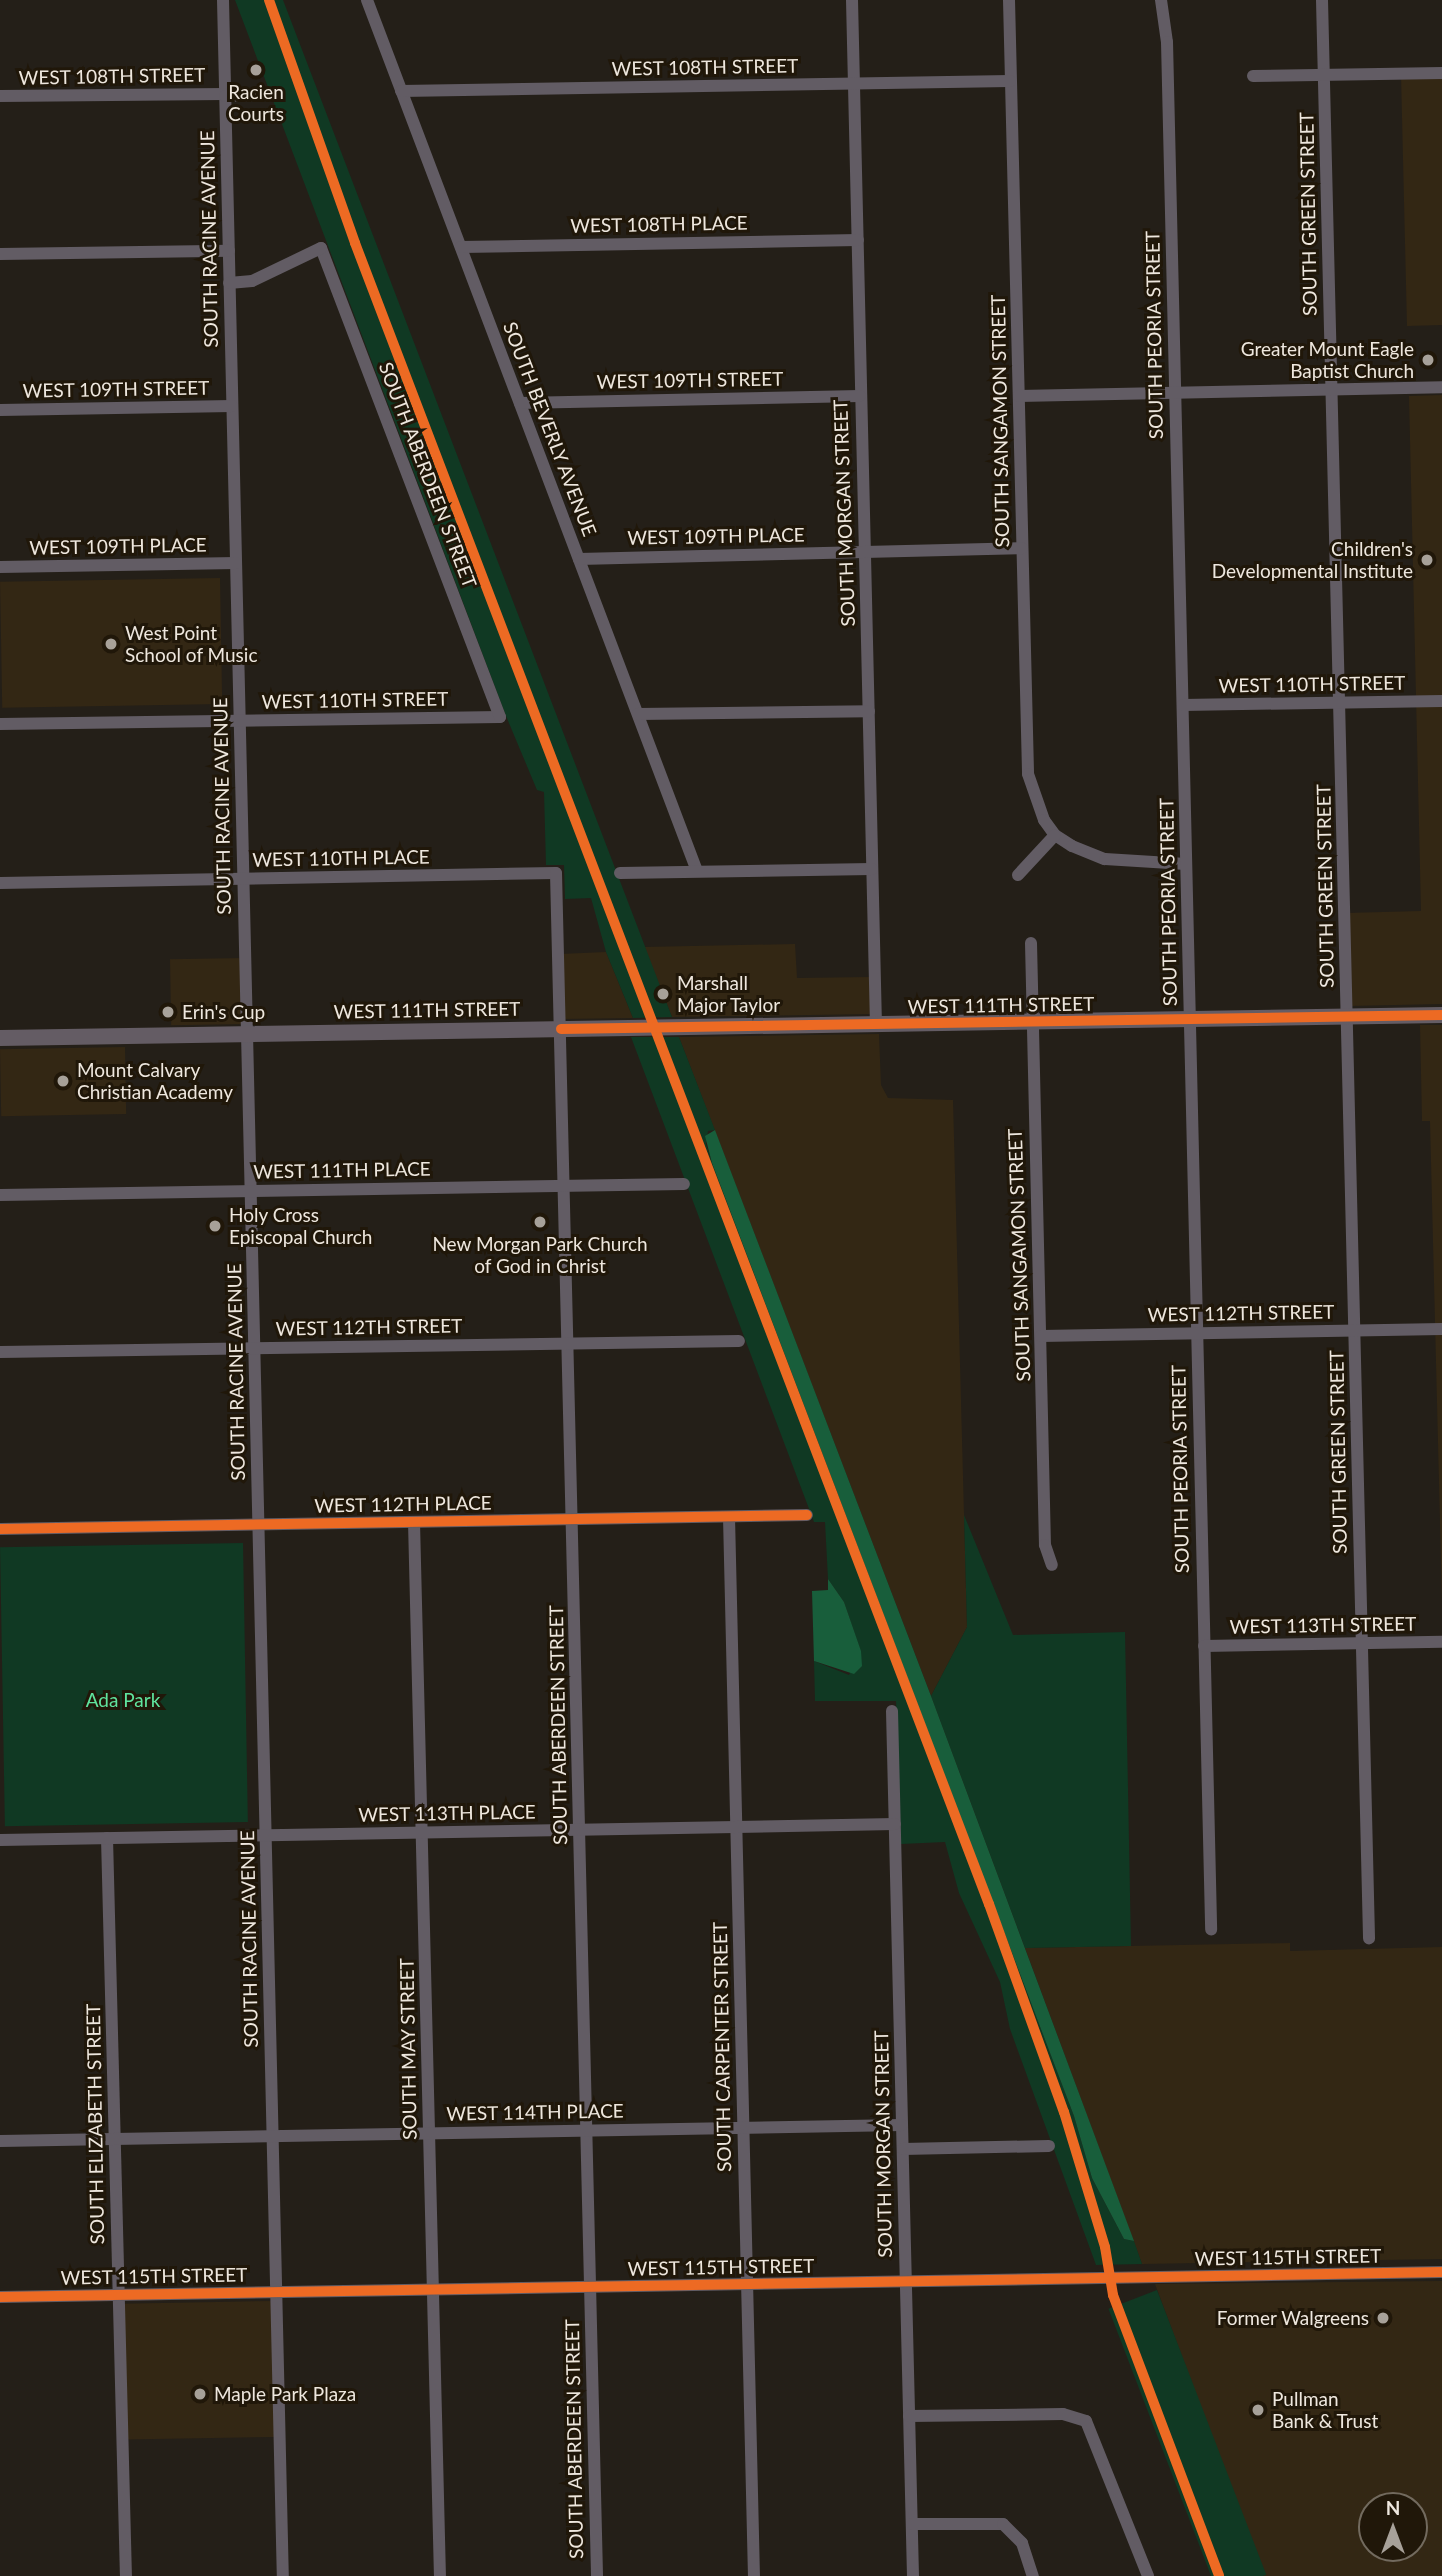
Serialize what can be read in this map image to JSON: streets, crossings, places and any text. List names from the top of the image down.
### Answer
{
  "streets": {
    "main road": ["WEST 111TH STREET"],
    "street": [
      "WEST 108TH STREET",
      "SOUTH GREEN STREET",
      "WEST 108TH PLACE",
      "SOUTH RACINE AVENUE",
      "SOUTH PEORIA STREET",
      "WEST 109TH STREET",
      "SOUTH SANGAMON STREET",
      "SOUTH BEVERLY AVENUE",
      "SOUTH ABERDEEN STREET",
      "SOUTH MORGAN STREET",
      "WEST 109TH PLACE",
      "WEST 110TH STREET",
      "WEST 110TH PLACE",
      "WEST 111TH PLACE",
      "WEST 112TH STREET",
      "WEST 112TH PLACE",
      "WEST 113TH STREET",
      "WEST 113TH PLACE",
      "SOUTH CARPENTER STREET",
      "SOUTH MAY STREET",
      "WEST 114TH PLACE",
      "SOUTH ELIZABETH STREET",
      "WEST 115TH STREET"
    ]
  },
  "crossings": [
    ["WEST 108TH STREET", "SOUTH RACINE AVENUE"],
    ["WEST 108TH STREET", "SOUTH SANGAMON STREET"],
    ["WEST 108TH STREET", "SOUTH BEVERLY AVENUE"],
    ["WEST 108TH STREET", "SOUTH MORGAN STREET"],
    ["SOUTH GREEN STREET", "WEST 110TH STREET"],
    ["SOUTH GREEN STREET", "WEST 111TH STREET"],
    ["SOUTH GREEN STREET", "WEST 112TH STREET"],
    ["SOUTH GREEN STREET", "WEST 113TH STREET"],
    ["WEST 108TH PLACE", "SOUTH BEVERLY AVENUE"],
    ["WEST 108TH PLACE", "SOUTH MORGAN STREET"],
    ["SOUTH RACINE AVENUE", "WEST 109TH STREET"],
    ["SOUTH RACINE AVENUE", "SOUTH ABERDEEN STREET"],
    ["SOUTH RACINE AVENUE", "WEST 109TH PLACE"],
    ["SOUTH RACINE AVENUE", "WEST 110TH STREET"],
    ["SOUTH RACINE AVENUE", "WEST 110TH PLACE"],
    ["SOUTH RACINE AVENUE", "WEST 111TH STREET"],
    ["SOUTH RACINE AVENUE", "WEST 111TH PLACE"],
    ["SOUTH RACINE AVENUE", "WEST 112TH STREET"],
    ["SOUTH RACINE AVENUE", "WEST 112TH PLACE"],
    ["SOUTH RACINE AVENUE", "WEST 113TH PLACE"],
    ["SOUTH RACINE AVENUE", "WEST 114TH PLACE"],
    ["SOUTH RACINE AVENUE", "WEST 115TH STREET"],
    ["SOUTH PEORIA STREET", "WEST 110TH STREET"],
    ["SOUTH PEORIA STREET", "WEST 111TH STREET"],
    ["SOUTH PEORIA STREET", "WEST 112TH STREET"],
    ["SOUTH PEORIA STREET", "WEST 113TH STREET"],
    ["WEST 109TH STREET", "SOUTH BEVERLY AVENUE"],
    ["WEST 109TH STREET", "SOUTH MORGAN STREET"],
    ["SOUTH SANGAMON STREET", "WEST 109TH PLACE"],
    ["SOUTH SANGAMON STREET", "WEST 111TH STREET"],
    ["SOUTH SANGAMON STREET", "WEST 112TH STREET"],
    ["SOUTH BEVERLY AVENUE", "WEST 109TH PLACE"],
    ["SOUTH ABERDEEN STREET", "WEST 110TH STREET"],
    ["SOUTH ABERDEEN STREET", "WEST 110TH PLACE"],
    ["SOUTH ABERDEEN STREET", "WEST 111TH STREET"],
    ["SOUTH ABERDEEN STREET", "WEST 111TH PLACE"],
    ["SOUTH ABERDEEN STREET", "WEST 112TH STREET"],
    ["SOUTH ABERDEEN STREET", "WEST 112TH PLACE"],
    ["SOUTH ABERDEEN STREET", "WEST 113TH PLACE"],
    ["SOUTH ABERDEEN STREET", "WEST 114TH PLACE"],
    ["SOUTH ABERDEEN STREET", "WEST 115TH STREET"],
    ["SOUTH MORGAN STREET", "WEST 109TH PLACE"],
    ["SOUTH MORGAN STREET", "WEST 111TH STREET"],
    ["SOUTH MORGAN STREET", "WEST 113TH PLACE"],
    ["SOUTH MORGAN STREET", "WEST 114TH PLACE"],
    ["SOUTH MORGAN STREET", "WEST 115TH STREET"],
    ["WEST 112TH PLACE", "SOUTH CARPENTER STREET"],
    ["WEST 112TH PLACE", "SOUTH MAY STREET"],
    ["WEST 113TH PLACE", "SOUTH CARPENTER STREET"],
    ["WEST 113TH PLACE", "SOUTH MAY STREET"],
    ["WEST 113TH PLACE", "SOUTH ELIZABETH STREET"],
    ["SOUTH CARPENTER STREET", "WEST 114TH PLACE"],
    ["SOUTH CARPENTER STREET", "WEST 115TH STREET"],
    ["SOUTH MAY STREET", "WEST 114TH PLACE"],
    ["SOUTH MAY STREET", "WEST 115TH STREET"],
    ["WEST 114TH PLACE", "SOUTH ELIZABETH STREET"],
    ["SOUTH ELIZABETH STREET", "WEST 115TH STREET"]
  ],
  "parks": ["Ada Park"],
  "places": [
    "Racien Courts",
    "Greater Mount Eagle Baptist Church",
    "Children's Developmental Institute",
    "West Point School of Music",
    "Marshall Major Taylor",
    "Erin's Cup",
    "Mount Calvary Christian Academy",
    "New Morgan Park Church of God in Christ",
    "Holy Cross Episcopal Church",
    "Former Walgreens",
    "Maple Park Plaza",
    "Pullman Bank & Trust"
  ],
  "north": "top"
}
